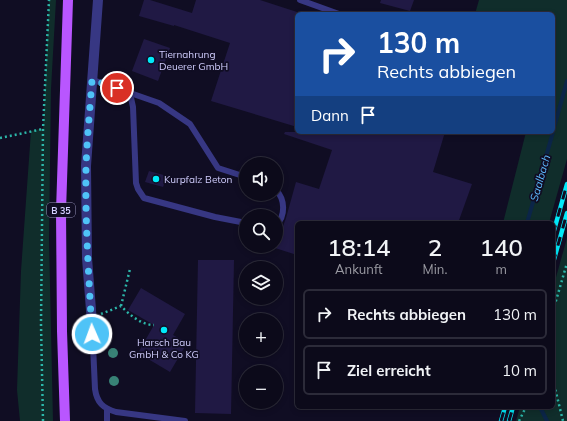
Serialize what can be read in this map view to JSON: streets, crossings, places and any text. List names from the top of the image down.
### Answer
{
  "streets": {
    "main road": ["B 35"]
  },
  "water": ["Saalbach"],
  "places": ["Tiernahrung Deuerer GmbH", "Kurpfalz Beton", "Harsch Bau GmbH & Co KG"],
  "page": {
    "turn": ["130 m", "Rechts abbiegen"],
    "then": "Dann",
    "map_buttons": ["+", "−"],
    "eta": [
      "18:14",
      "Ankunft",
      "2",
      "Min.",
      "140",
      "m"
    ],
    "list": [
      {
        "name": "Rechts abbiegen",
        "value": "130 m"
      },
      {
        "name": "Ziel erreicht",
        "value": "10 m"
      }
    ]
  }
}
